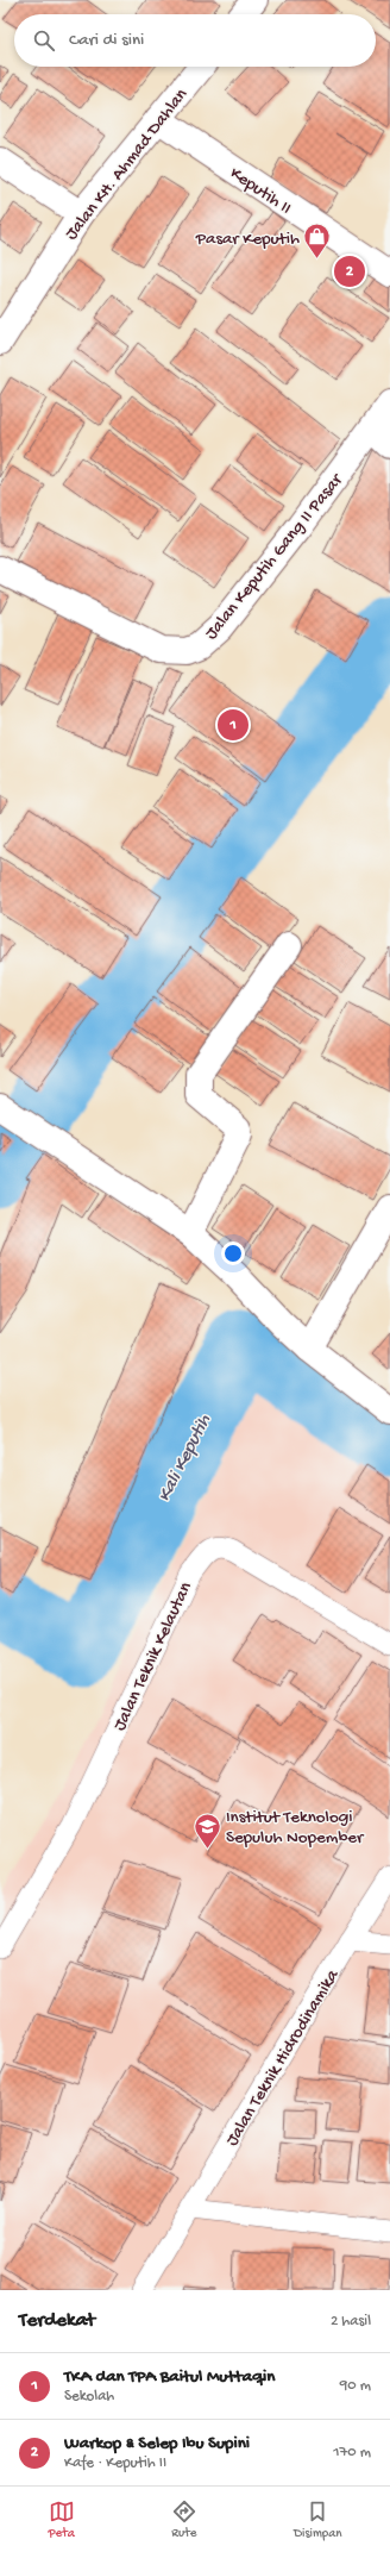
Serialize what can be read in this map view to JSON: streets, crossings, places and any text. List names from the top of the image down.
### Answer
{
  "streets": {
    "street": ["Jalan KH. Ahmad Dahlan", "Keputih II", "Jalan Keputih Gang II Pasar"],
    "lane": ["Jalan Teknik Kelautan", "Jalan Teknik Hidrodinamika"]
  },
  "crossings": [
    ["Jalan KH. Ahmad Dahlan", "Keputih II"]
  ],
  "water": ["Kali Keputih"],
  "places": {
    "shop": ["Pasar Keputih"],
    "school or university": ["Institut Teknologi Sepuluh Nopember"]
  },
  "page": {
    "search": "Cari di sini",
    "pins": ["2", "1"],
    "heading": ["Terdekat", "2 hasil"],
    "list": [
      {
        "mark": "1",
        "name": "TKA dan TPA Baitul Muttaqin",
        "note": "Sekolah",
        "value": "90 m"
      },
      {
        "mark": "2",
        "name": "Warkop & Selep Ibu Supini",
        "note": "Kafe · Keputih II",
        "value": "170 m"
      }
    ],
    "nav": ["Peta", "Rute", "Disimpan"]
  }
}
